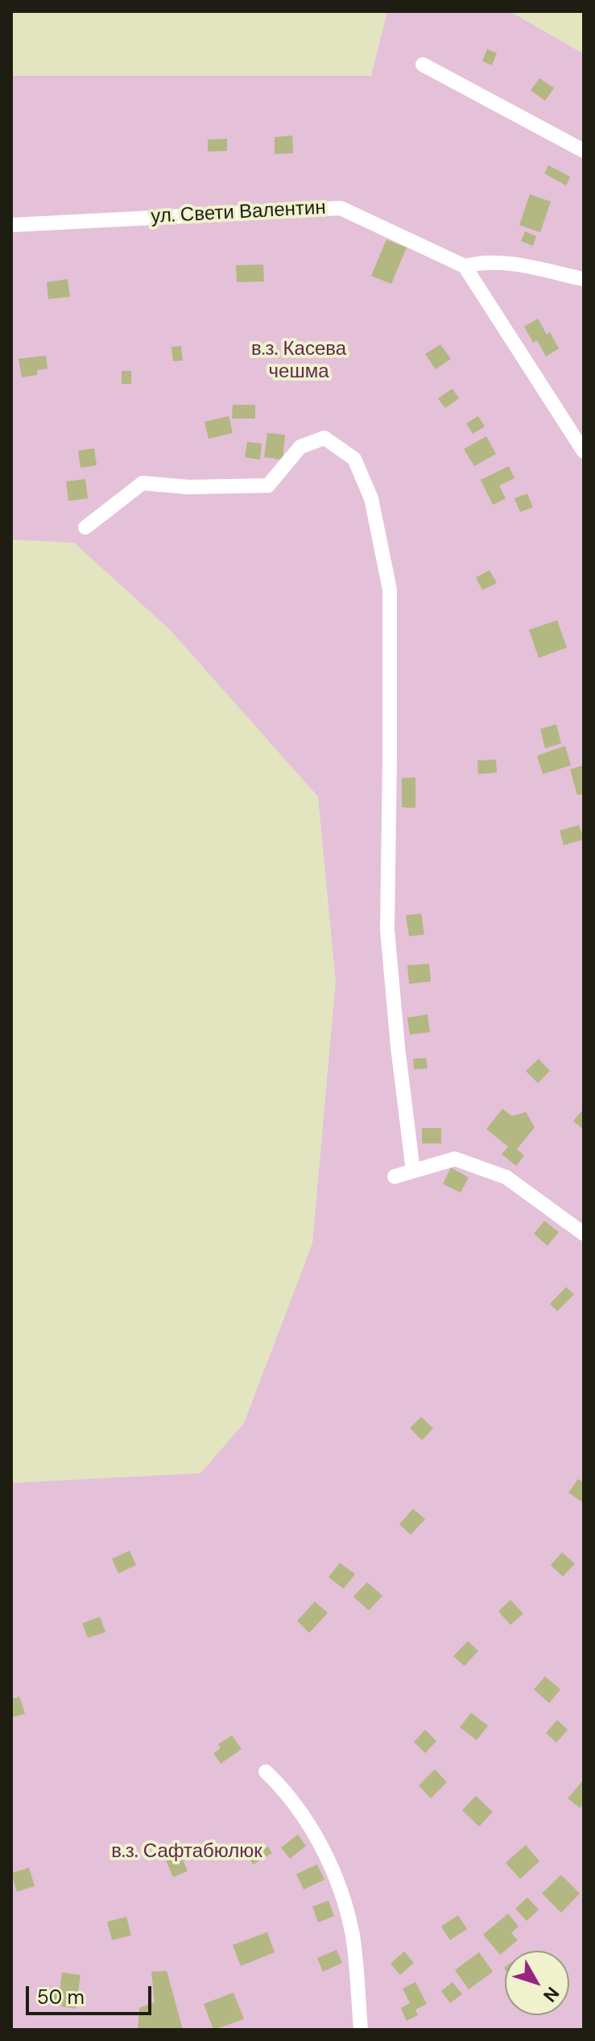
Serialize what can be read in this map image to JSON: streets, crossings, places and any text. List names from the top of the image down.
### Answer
{
  "streets": {
    "street": ["ул. Свети Валентин"]
  },
  "parks": ["в.з. Касева чешма", "в.з. Сафтабюлюк"],
  "scale_bar": "50 m",
  "north": "bottom right"
}
